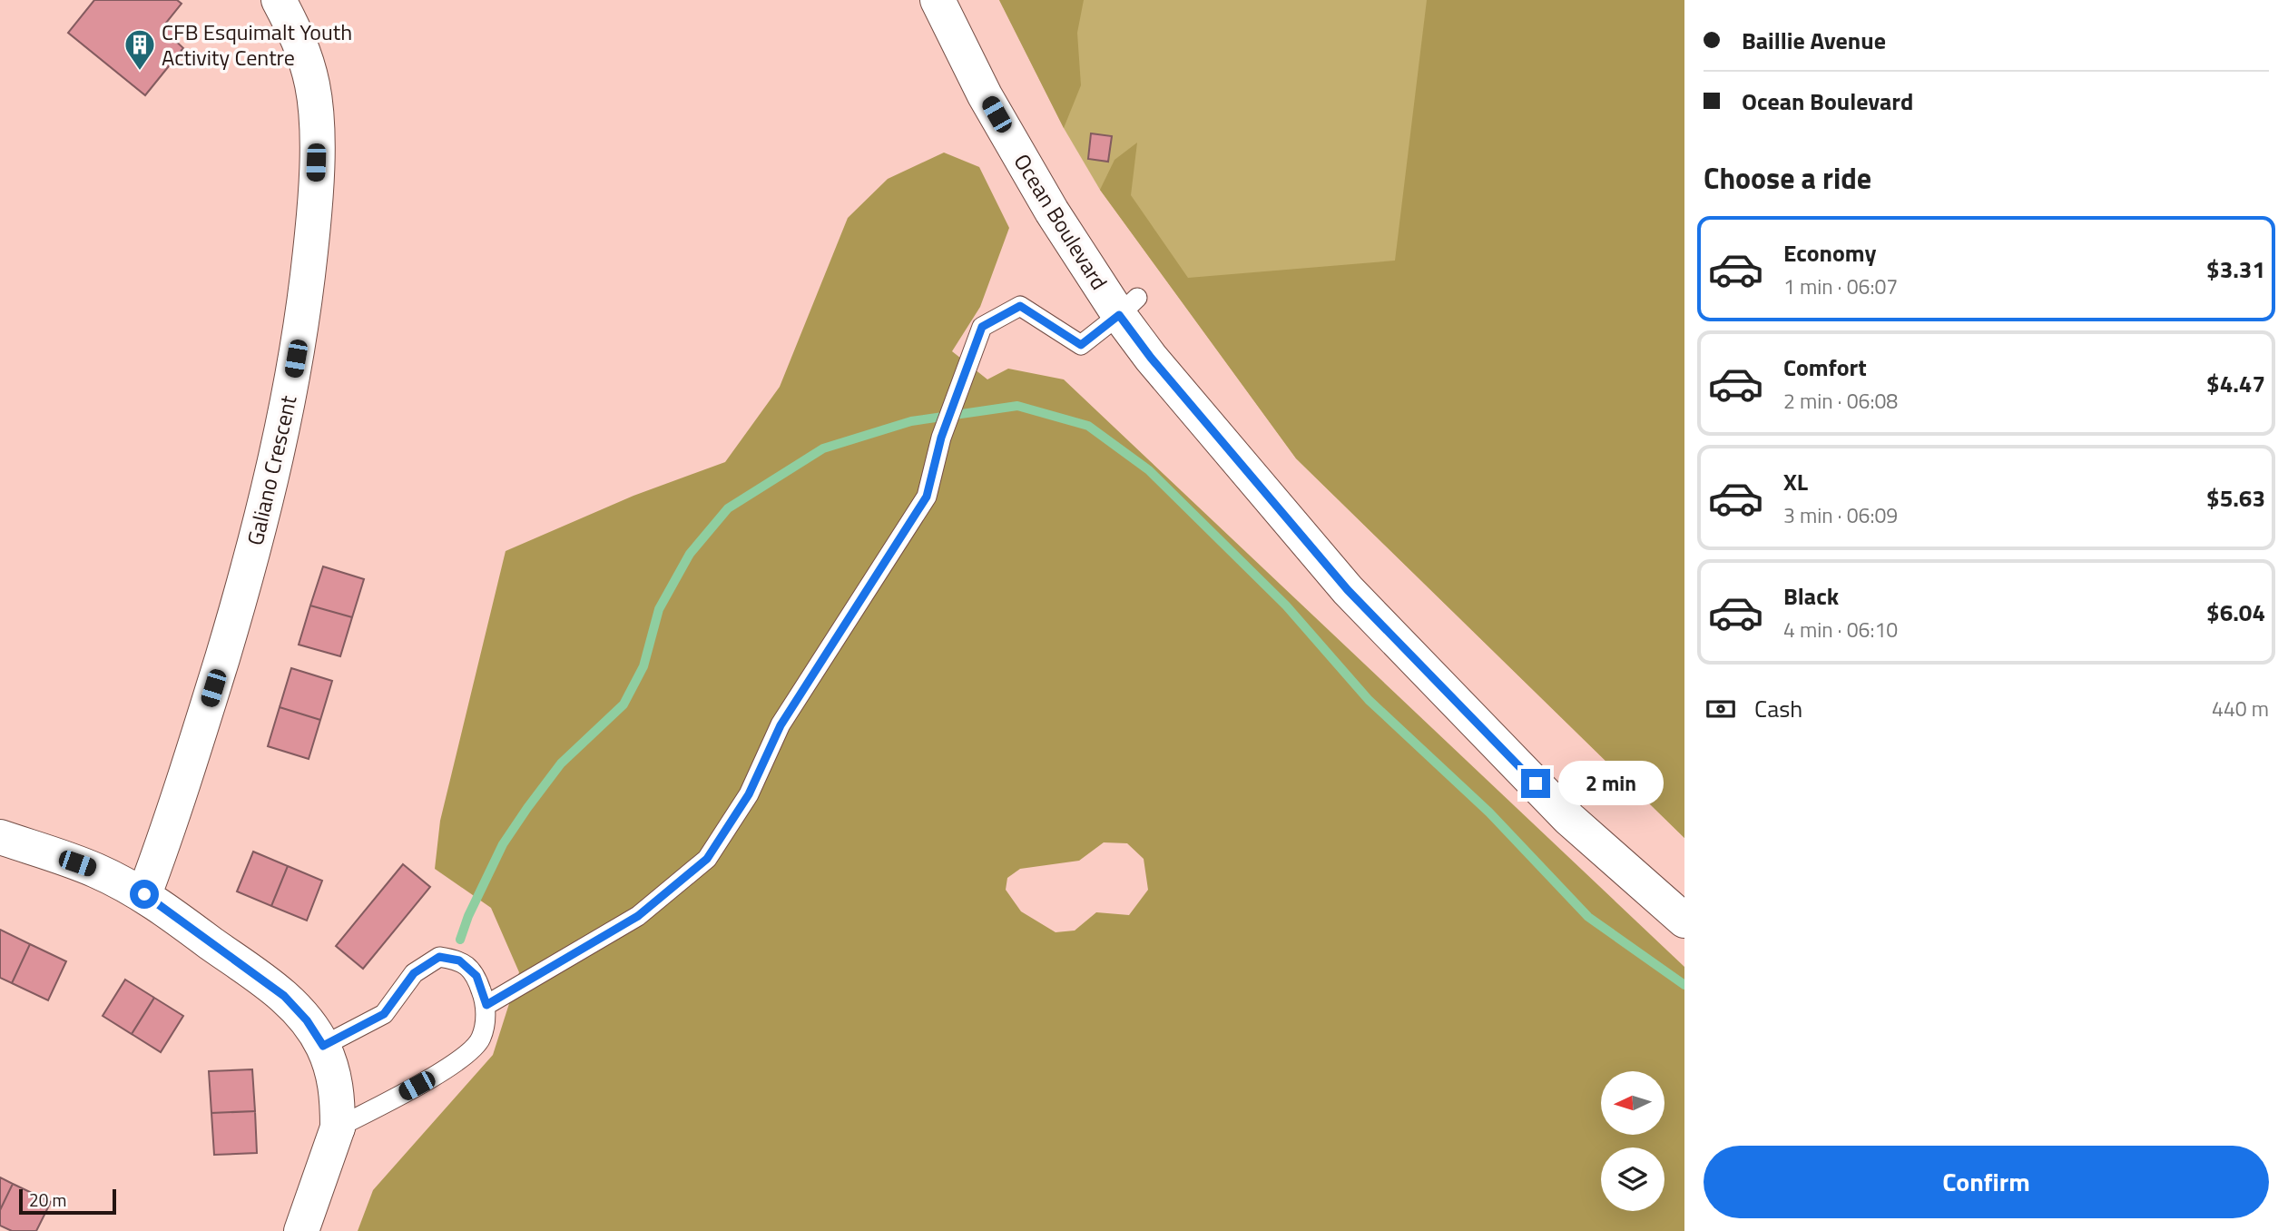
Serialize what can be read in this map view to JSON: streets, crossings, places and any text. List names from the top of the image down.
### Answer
{
  "streets": {
    "street": ["Ocean Boulevard", "Galiano Crescent"]
  },
  "places": {
    "building": ["CFB Esquimalt Youth Activity Centre"]
  },
  "scale_bar": "20 m",
  "north": "left",
  "page": {
    "banner": ["Baillie Avenue", "Ocean Boulevard"],
    "heading": "Choose a ride",
    "list": [
      {
        "name": "Economy",
        "note": "1 min · 06:07",
        "value": "$3.31"
      },
      {
        "name": "Comfort",
        "note": "2 min · 06:08",
        "value": "$4.47"
      },
      {
        "name": "XL",
        "note": "3 min · 06:09",
        "value": "$5.63"
      },
      {
        "name": "Black",
        "note": "4 min · 06:10",
        "value": "$6.04"
      }
    ],
    "pay": ["Cash", "440 m"],
    "bubble": "2 min",
    "buttons": "Confirm",
    "scale": "20 m"
  }
}
